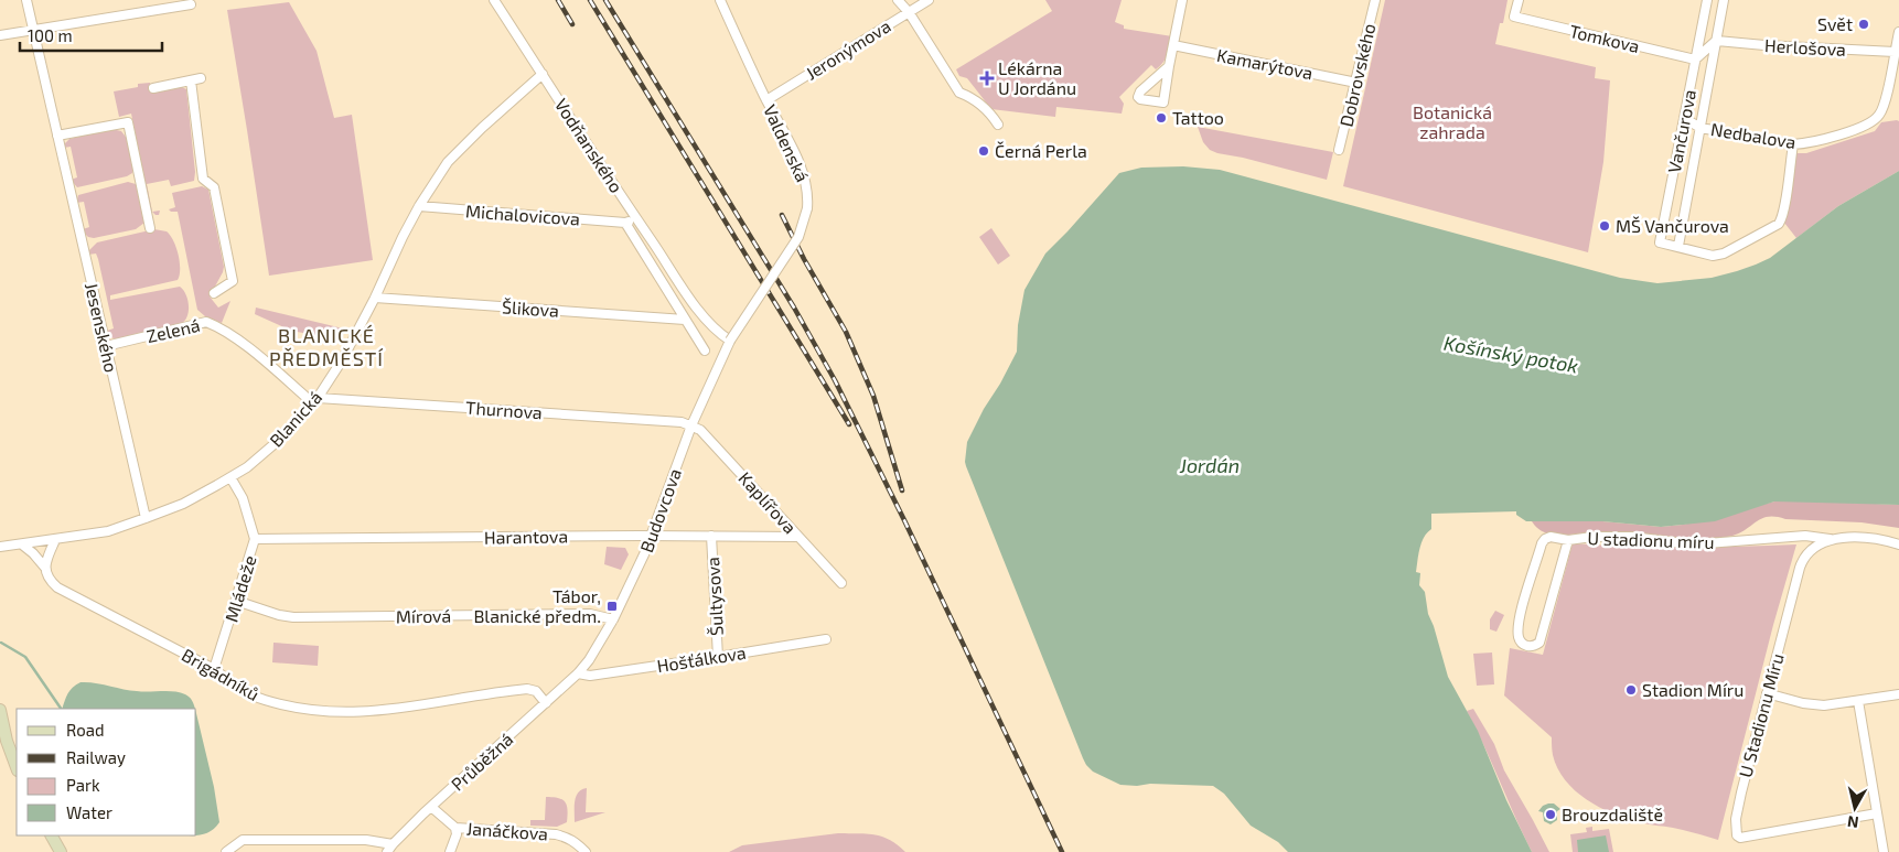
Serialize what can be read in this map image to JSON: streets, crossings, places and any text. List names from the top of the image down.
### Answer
{
  "streets": {
    "street": [
      "Tomkova",
      "Herlošova",
      "Jeronýmova",
      "Kamarýtova",
      "Dobrovského",
      "Vančurova",
      "Nedbalova",
      "Valdenská",
      "Vodňanského",
      "Michalovicova",
      "Šlikova",
      "Jesenského",
      "Zelená",
      "Thurnova",
      "Blanická",
      "Kaplířova",
      "Budovcova",
      "Harantova",
      "U stadionu míru",
      "Mládeže",
      "Šultysova",
      "Mírová",
      "Hošťálkova",
      "Brigádníků",
      "U Stadionu Míru",
      "Průběžná",
      "Janáčkova"
    ]
  },
  "crossings": [
    ["Tomkova", "Vančurova"],
    ["Herlošova", "Vančurova"],
    ["Herlošova", "Nedbalova"],
    ["Jeronýmova", "Valdenská"],
    ["Kamarýtova", "Dobrovského"],
    ["Vančurova", "Nedbalova"],
    ["Valdenská", "Vodňanského"],
    ["Valdenská", "Budovcova"],
    ["Vodňanského", "Blanická"],
    ["Vodňanského", "Budovcova"],
    ["Michalovicova", "Blanická"],
    ["Šlikova", "Blanická"],
    ["Jesenského", "Zelená"],
    ["Jesenského", "Blanická"],
    ["Zelená", "Thurnova"],
    ["Zelená", "Blanická"],
    ["Thurnova", "Blanická"],
    ["Thurnova", "Kaplířova"],
    ["Thurnova", "Budovcova"],
    ["Blanická", "Mládeže"],
    ["Blanická", "Brigádníků"],
    ["Kaplířova", "Budovcova"],
    ["Kaplířova", "Harantova"],
    ["Budovcova", "Harantova"],
    ["Budovcova", "Mírová"],
    ["Budovcova", "Hošťálkova"],
    ["Budovcova", "Průběžná"],
    ["Harantova", "Mládeže"],
    ["Harantova", "Šultysova"],
    ["U stadionu míru", "U Stadionu Míru"],
    ["Mládeže", "Mírová"],
    ["Mládeže", "Brigádníků"],
    ["Šultysova", "Hošťálkova"],
    ["Hošťálkova", "Průběžná"],
    ["Brigádníků", "Průběžná"]
  ],
  "districts": ["BLANICKÉ PŘEDMĚSTÍ"],
  "water": ["Košínský potok", "Jordán"],
  "parks": ["Botanická zahrada"],
  "places": {
    "other": [
      "Svět",
      "Tattoo",
      "Černá Perla",
      "MŠ Vančurova",
      "Stadion Míru",
      "Brouzdaliště"
    ],
    "health": ["Lékárna U Jordánu"],
    "transit": ["Tábor, Blanické předm."]
  },
  "legend": [
    "Road",
    "Railway",
    "Park",
    "Water"
  ],
  "scale_bar": "100 m",
  "north": "bottom"
}
